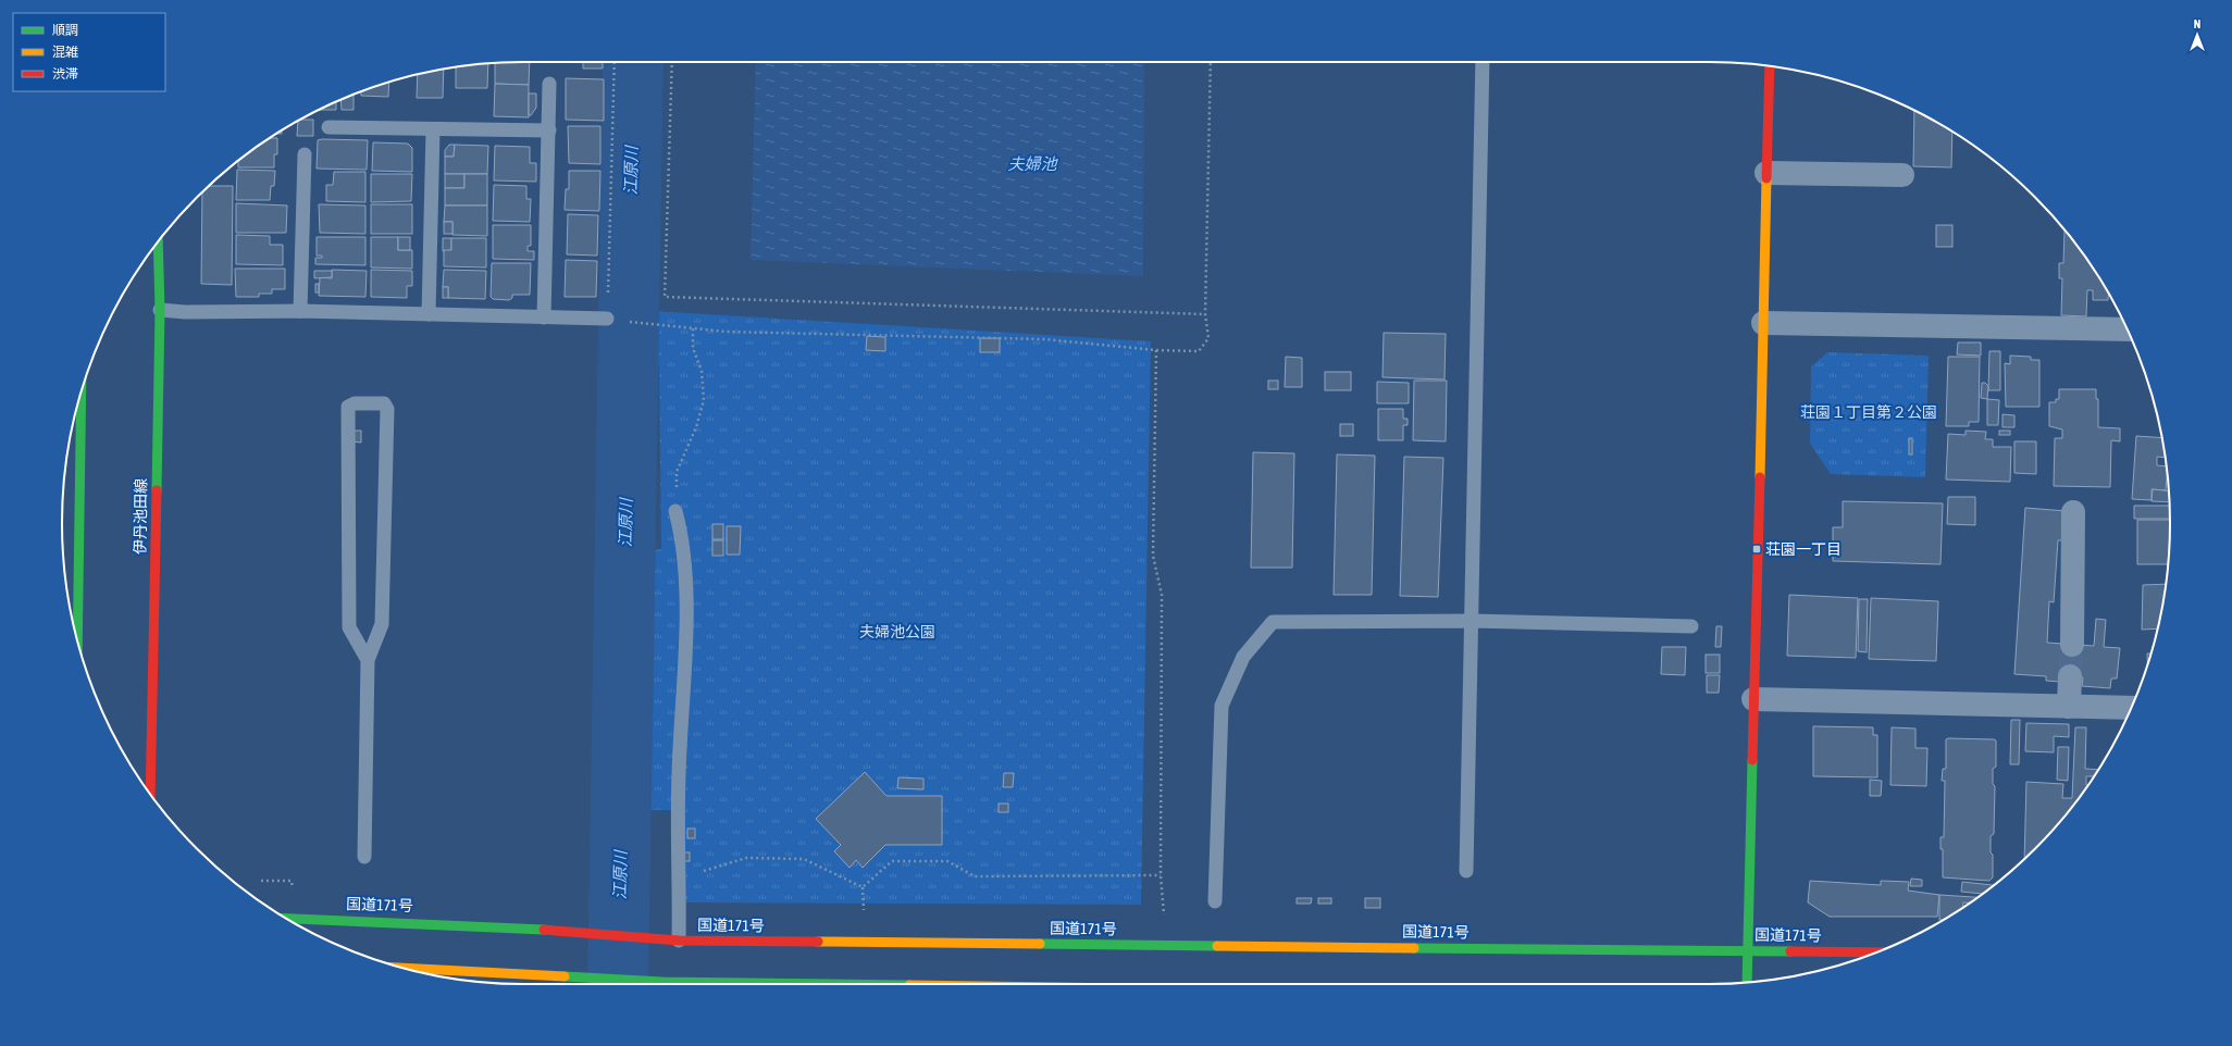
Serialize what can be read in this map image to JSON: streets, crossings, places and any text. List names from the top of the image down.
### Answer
{
  "streets": {
    "main road": ["伊丹池田線", "国道171号"]
  },
  "water": ["夫婦池", "江原川"],
  "parks": ["荘園１丁目第２公園", "夫婦池公園"],
  "places": {
    "transit": ["荘園一丁目"]
  },
  "legend": ["順調", "混雑", "渋滞"],
  "north": "top"
}
